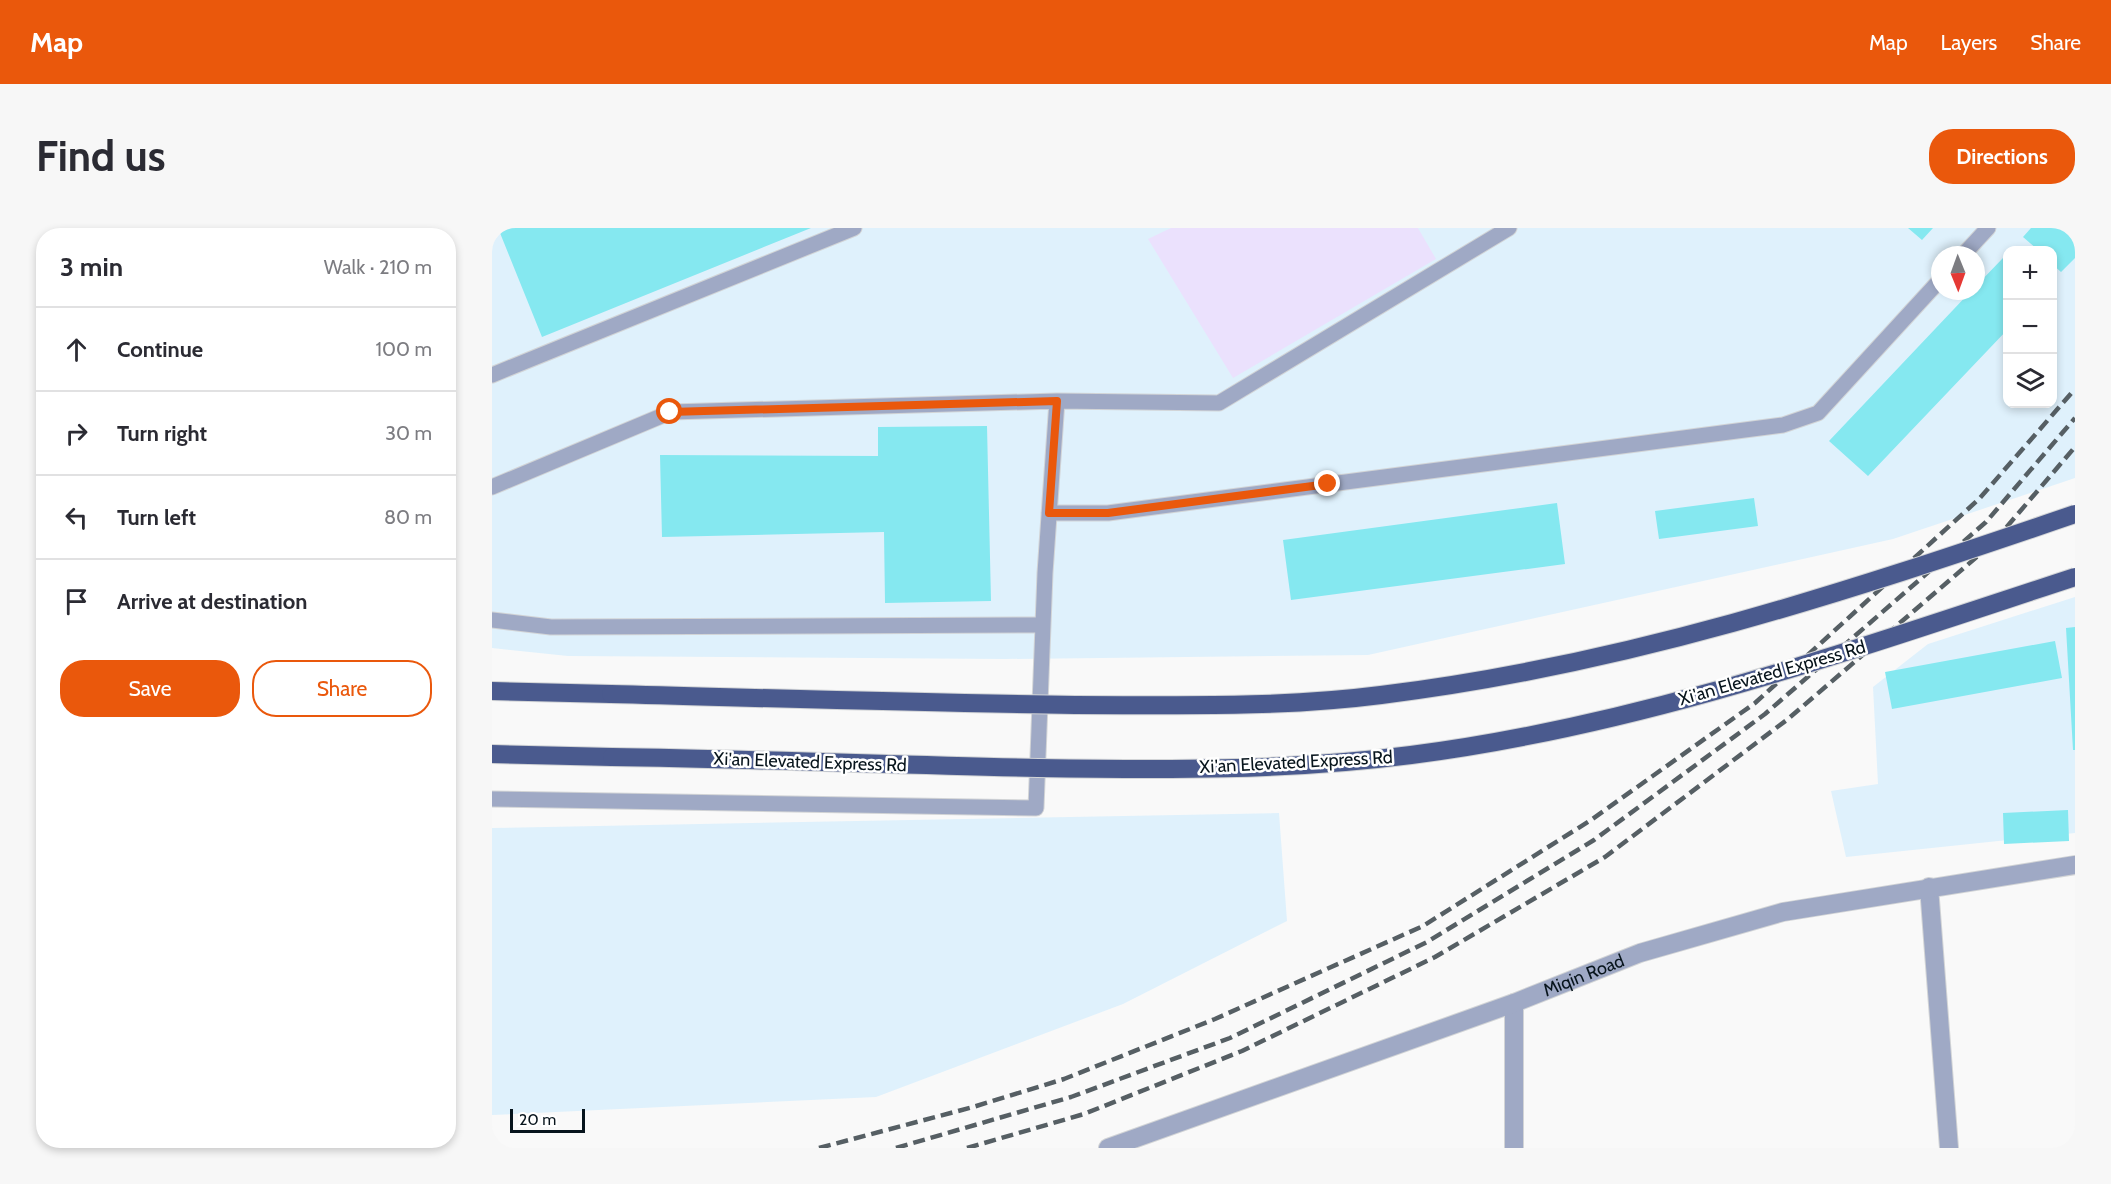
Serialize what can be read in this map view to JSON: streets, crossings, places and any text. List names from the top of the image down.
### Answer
{
  "streets": {
    "highway": ["Xi'an Elevated Express Rd"],
    "street": ["Miqin Road"]
  },
  "scale_bar": "20 m",
  "north": "bottom",
  "page": {
    "header": "Map",
    "nav": ["Map", "Layers", "Share"],
    "buttons": [
      "Directions",
      ["Save", "Share"]
    ],
    "title": "Find us",
    "heading": ["3 min", "Walk · 210 m"],
    "map_buttons": ["+", "−"],
    "list": [
      ["Continue", "100 m"],
      ["Turn right", "30 m"],
      ["Turn left", "80 m"],
      "Arrive at destination"
    ],
    "scale": "20 m"
  }
}
